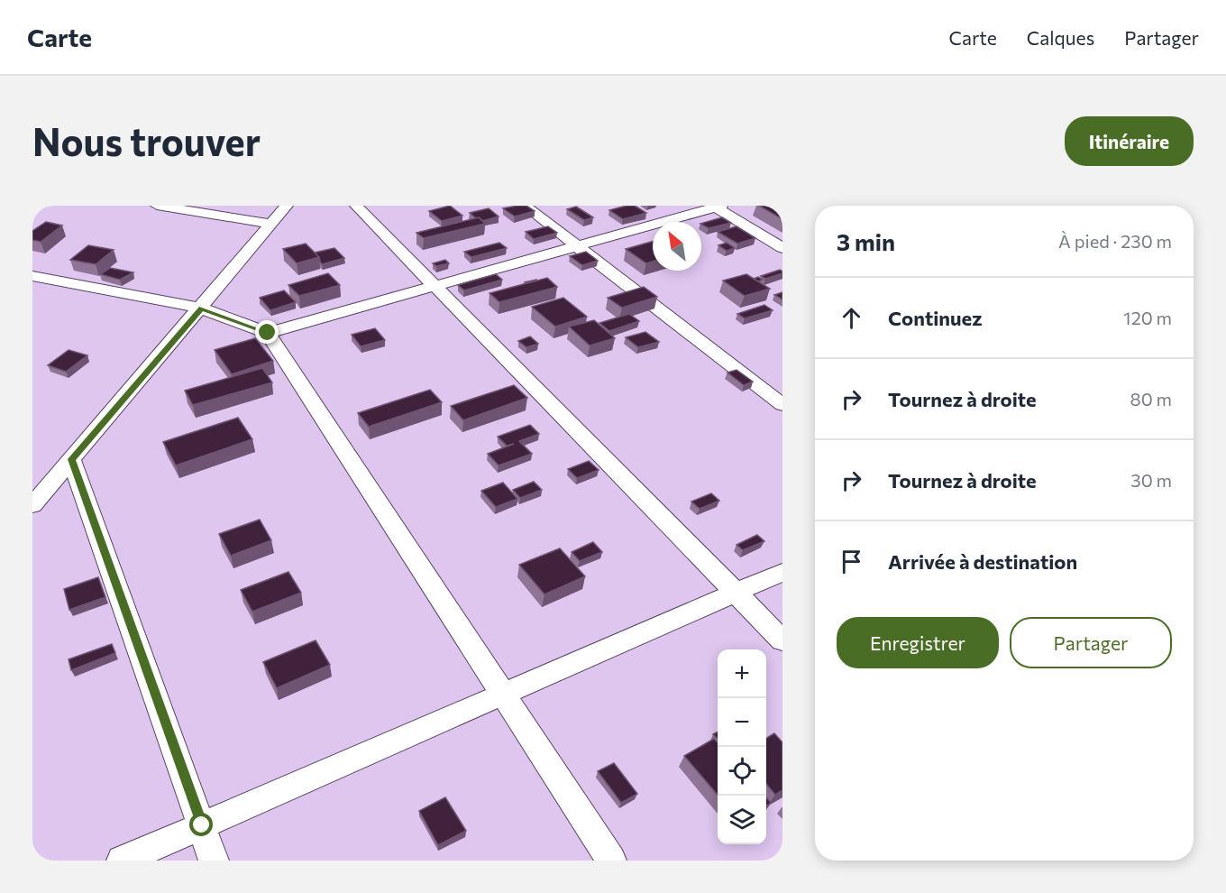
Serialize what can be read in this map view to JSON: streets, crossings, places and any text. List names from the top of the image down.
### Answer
{
  "north": "top left",
  "page": {
    "header": "Carte",
    "nav": ["Carte", "Calques", "Partager"],
    "buttons": [
      "Itinéraire",
      ["Enregistrer", "Partager"]
    ],
    "title": "Nous trouver",
    "heading": ["3 min", "À pied · 230 m"],
    "list": [
      ["Continuez", "120 m"],
      ["Tournez à droite", "80 m"],
      ["Tournez à droite", "30 m"],
      "Arrivée à destination"
    ],
    "map_buttons": ["+", "−"]
  }
}
